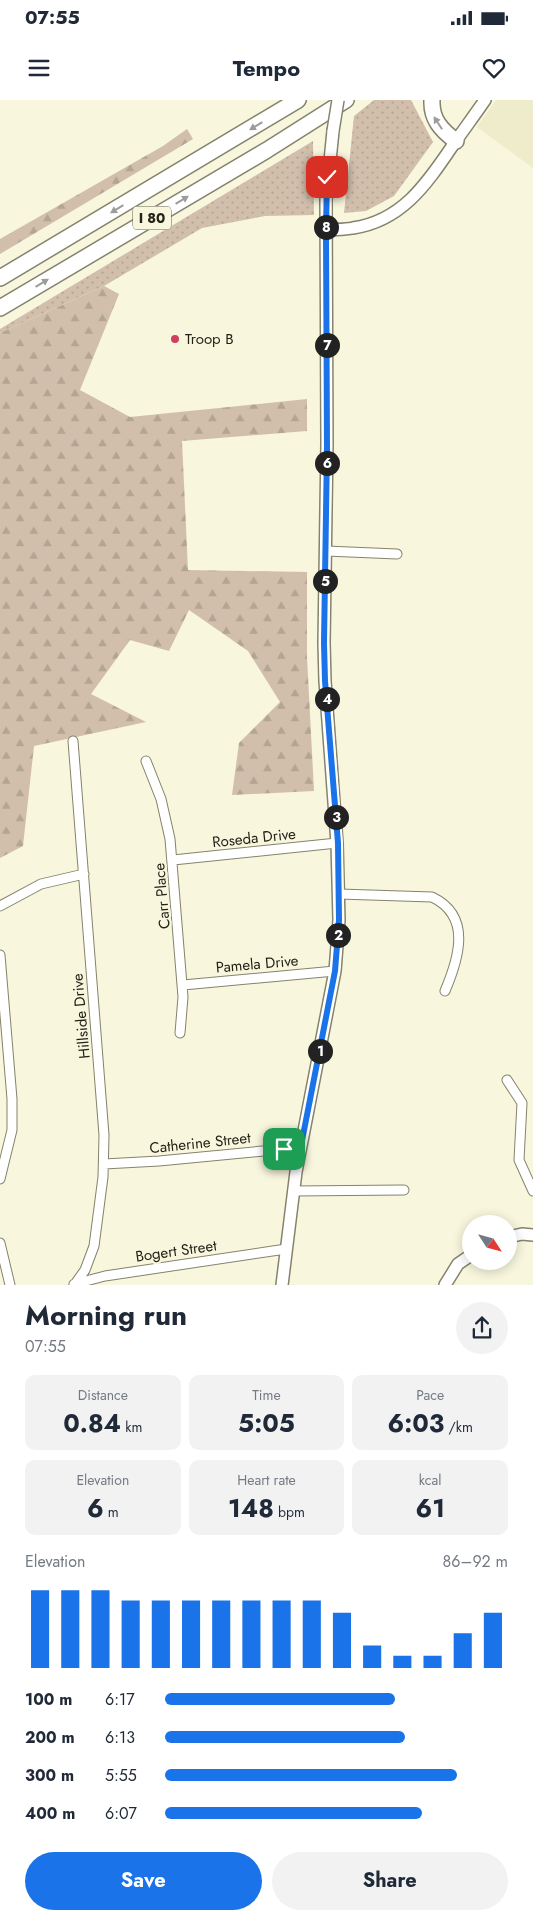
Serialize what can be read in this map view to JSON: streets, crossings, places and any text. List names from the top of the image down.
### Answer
{
  "streets": {
    "highway": ["I 80"],
    "street": [
      "Roseda Drive",
      "Carr Place",
      "Pamela Drive",
      "Hillside Drive",
      "Catherine Street",
      "Bogert Street"
    ]
  },
  "crossings": [
    ["Roseda Drive", "Carr Place"],
    ["Carr Place", "Pamela Drive"],
    ["Hillside Drive", "Catherine Street"],
    ["Hillside Drive", "Bogert Street"]
  ],
  "places": ["Troop B"],
  "north": "bottom right",
  "page": {
    "status": "07:55",
    "header": "Tempo",
    "pins": [
      "8",
      "7",
      "6",
      "5",
      "4",
      "3",
      "2",
      "1"
    ],
    "heading": ["Morning run", "07:55"],
    "stats": [
      ["Distance", "0.84 km"],
      ["Time", "5:05"],
      ["Pace", "6:03 /km"],
      ["Elevation", "6 m"],
      ["Heart rate", "148 bpm"],
      ["kcal", "61"]
    ],
    "chart": ["Elevation", "86–92 m"],
    "list": [
      {
        "name": "100 m",
        "note": "6:17"
      },
      {
        "name": "200 m",
        "note": "6:13"
      },
      {
        "name": "300 m",
        "note": "5:55"
      },
      {
        "name": "400 m",
        "note": "6:07"
      }
    ],
    "buttons": ["Save", "Share"]
  }
}
